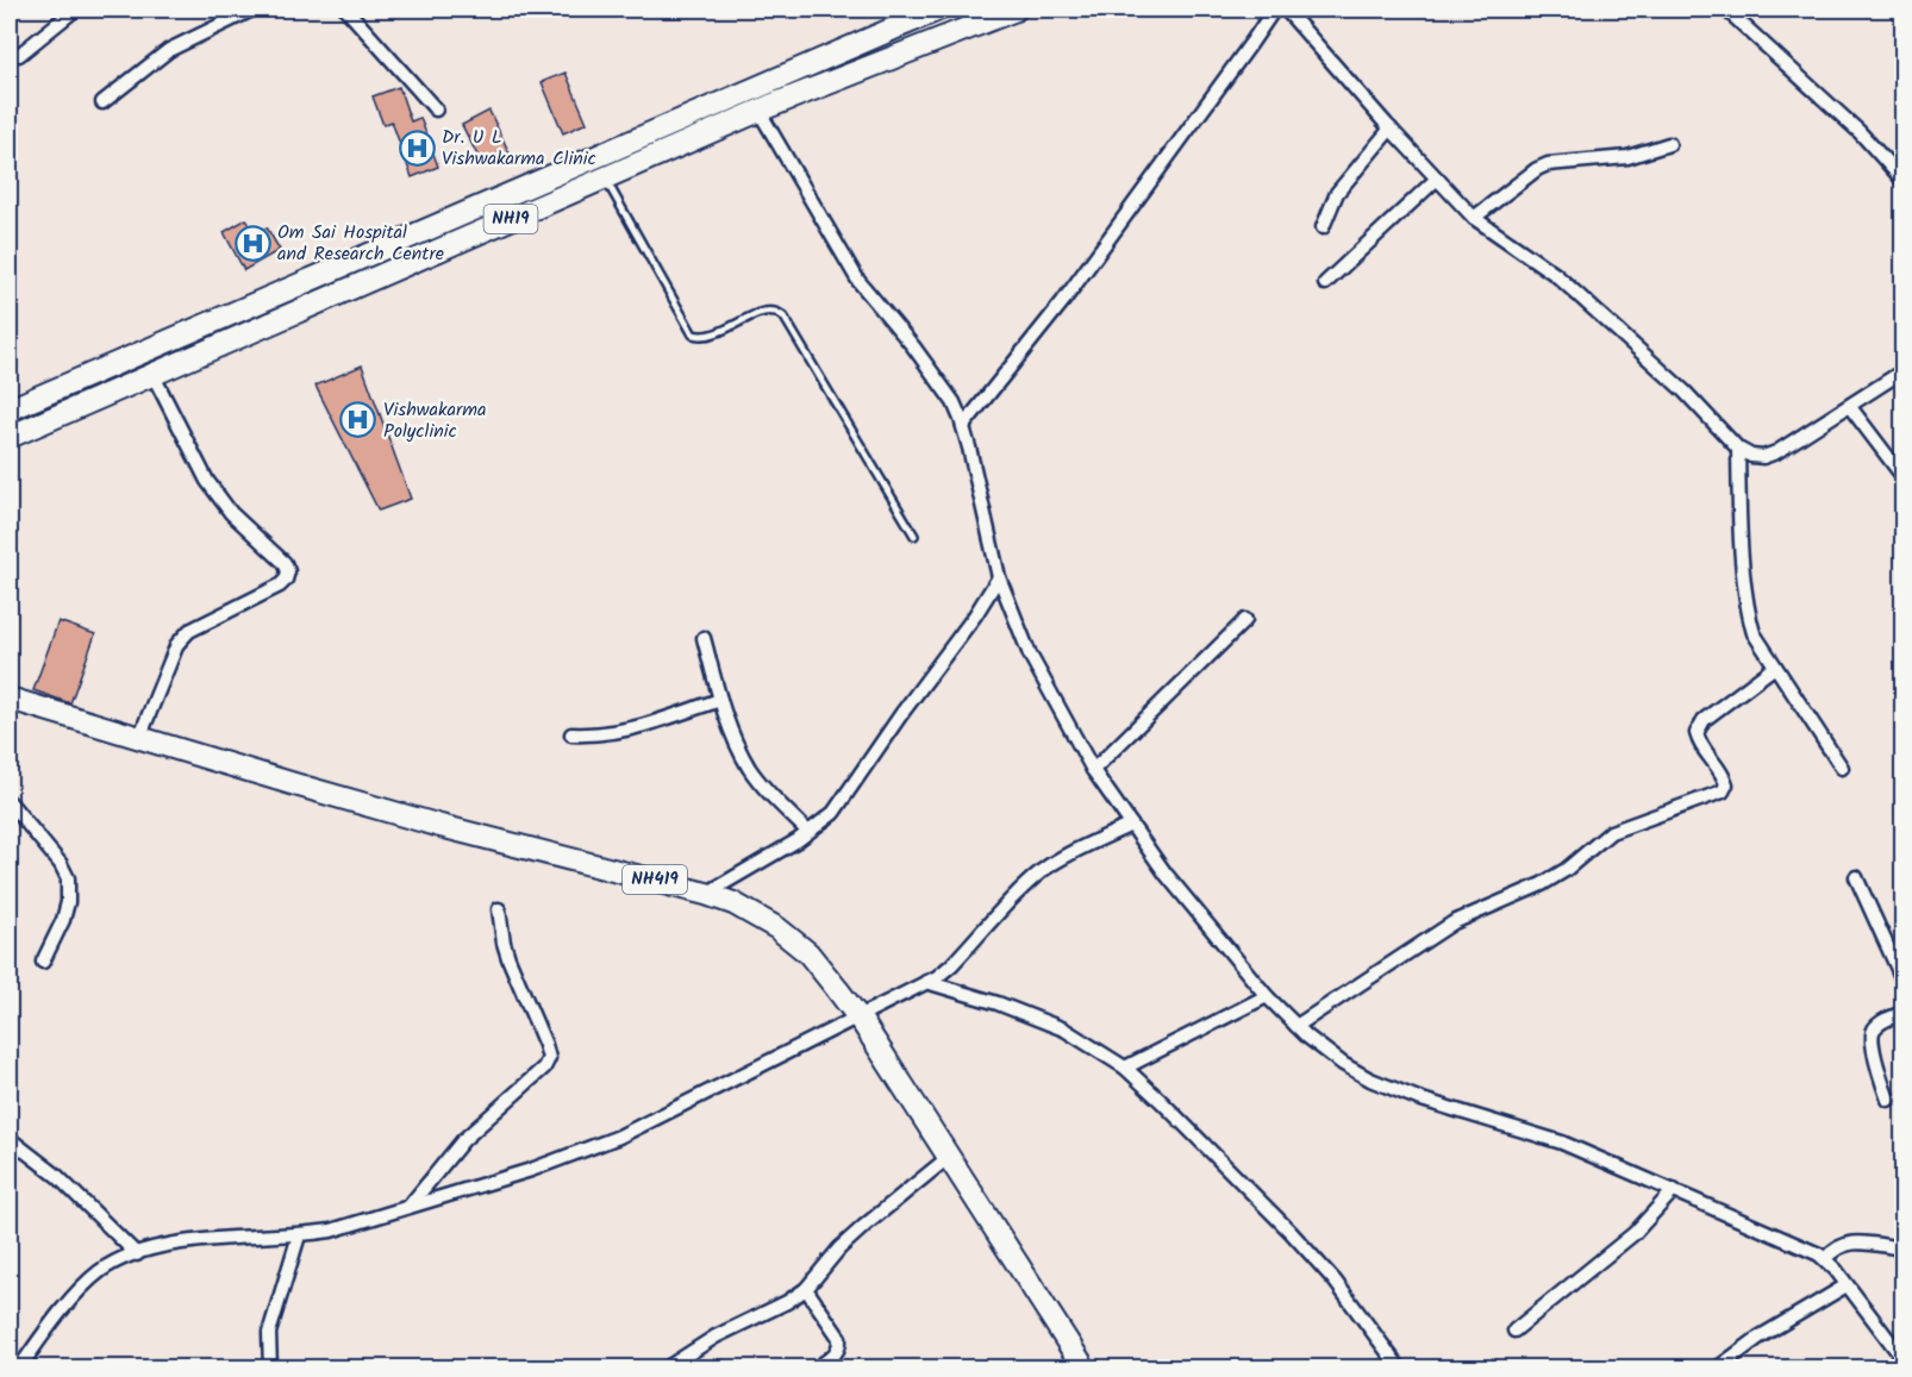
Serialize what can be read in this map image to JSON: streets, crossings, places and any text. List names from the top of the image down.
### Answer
{
  "streets": {
    "highway": ["NH19", "NH419"]
  },
  "places": {
    "hospital": ["Dr. U L Vishwakarma Clinic", "Om Sai Hospital and Research Centre", "Vishwakarma Polyclinic"]
  }
}
